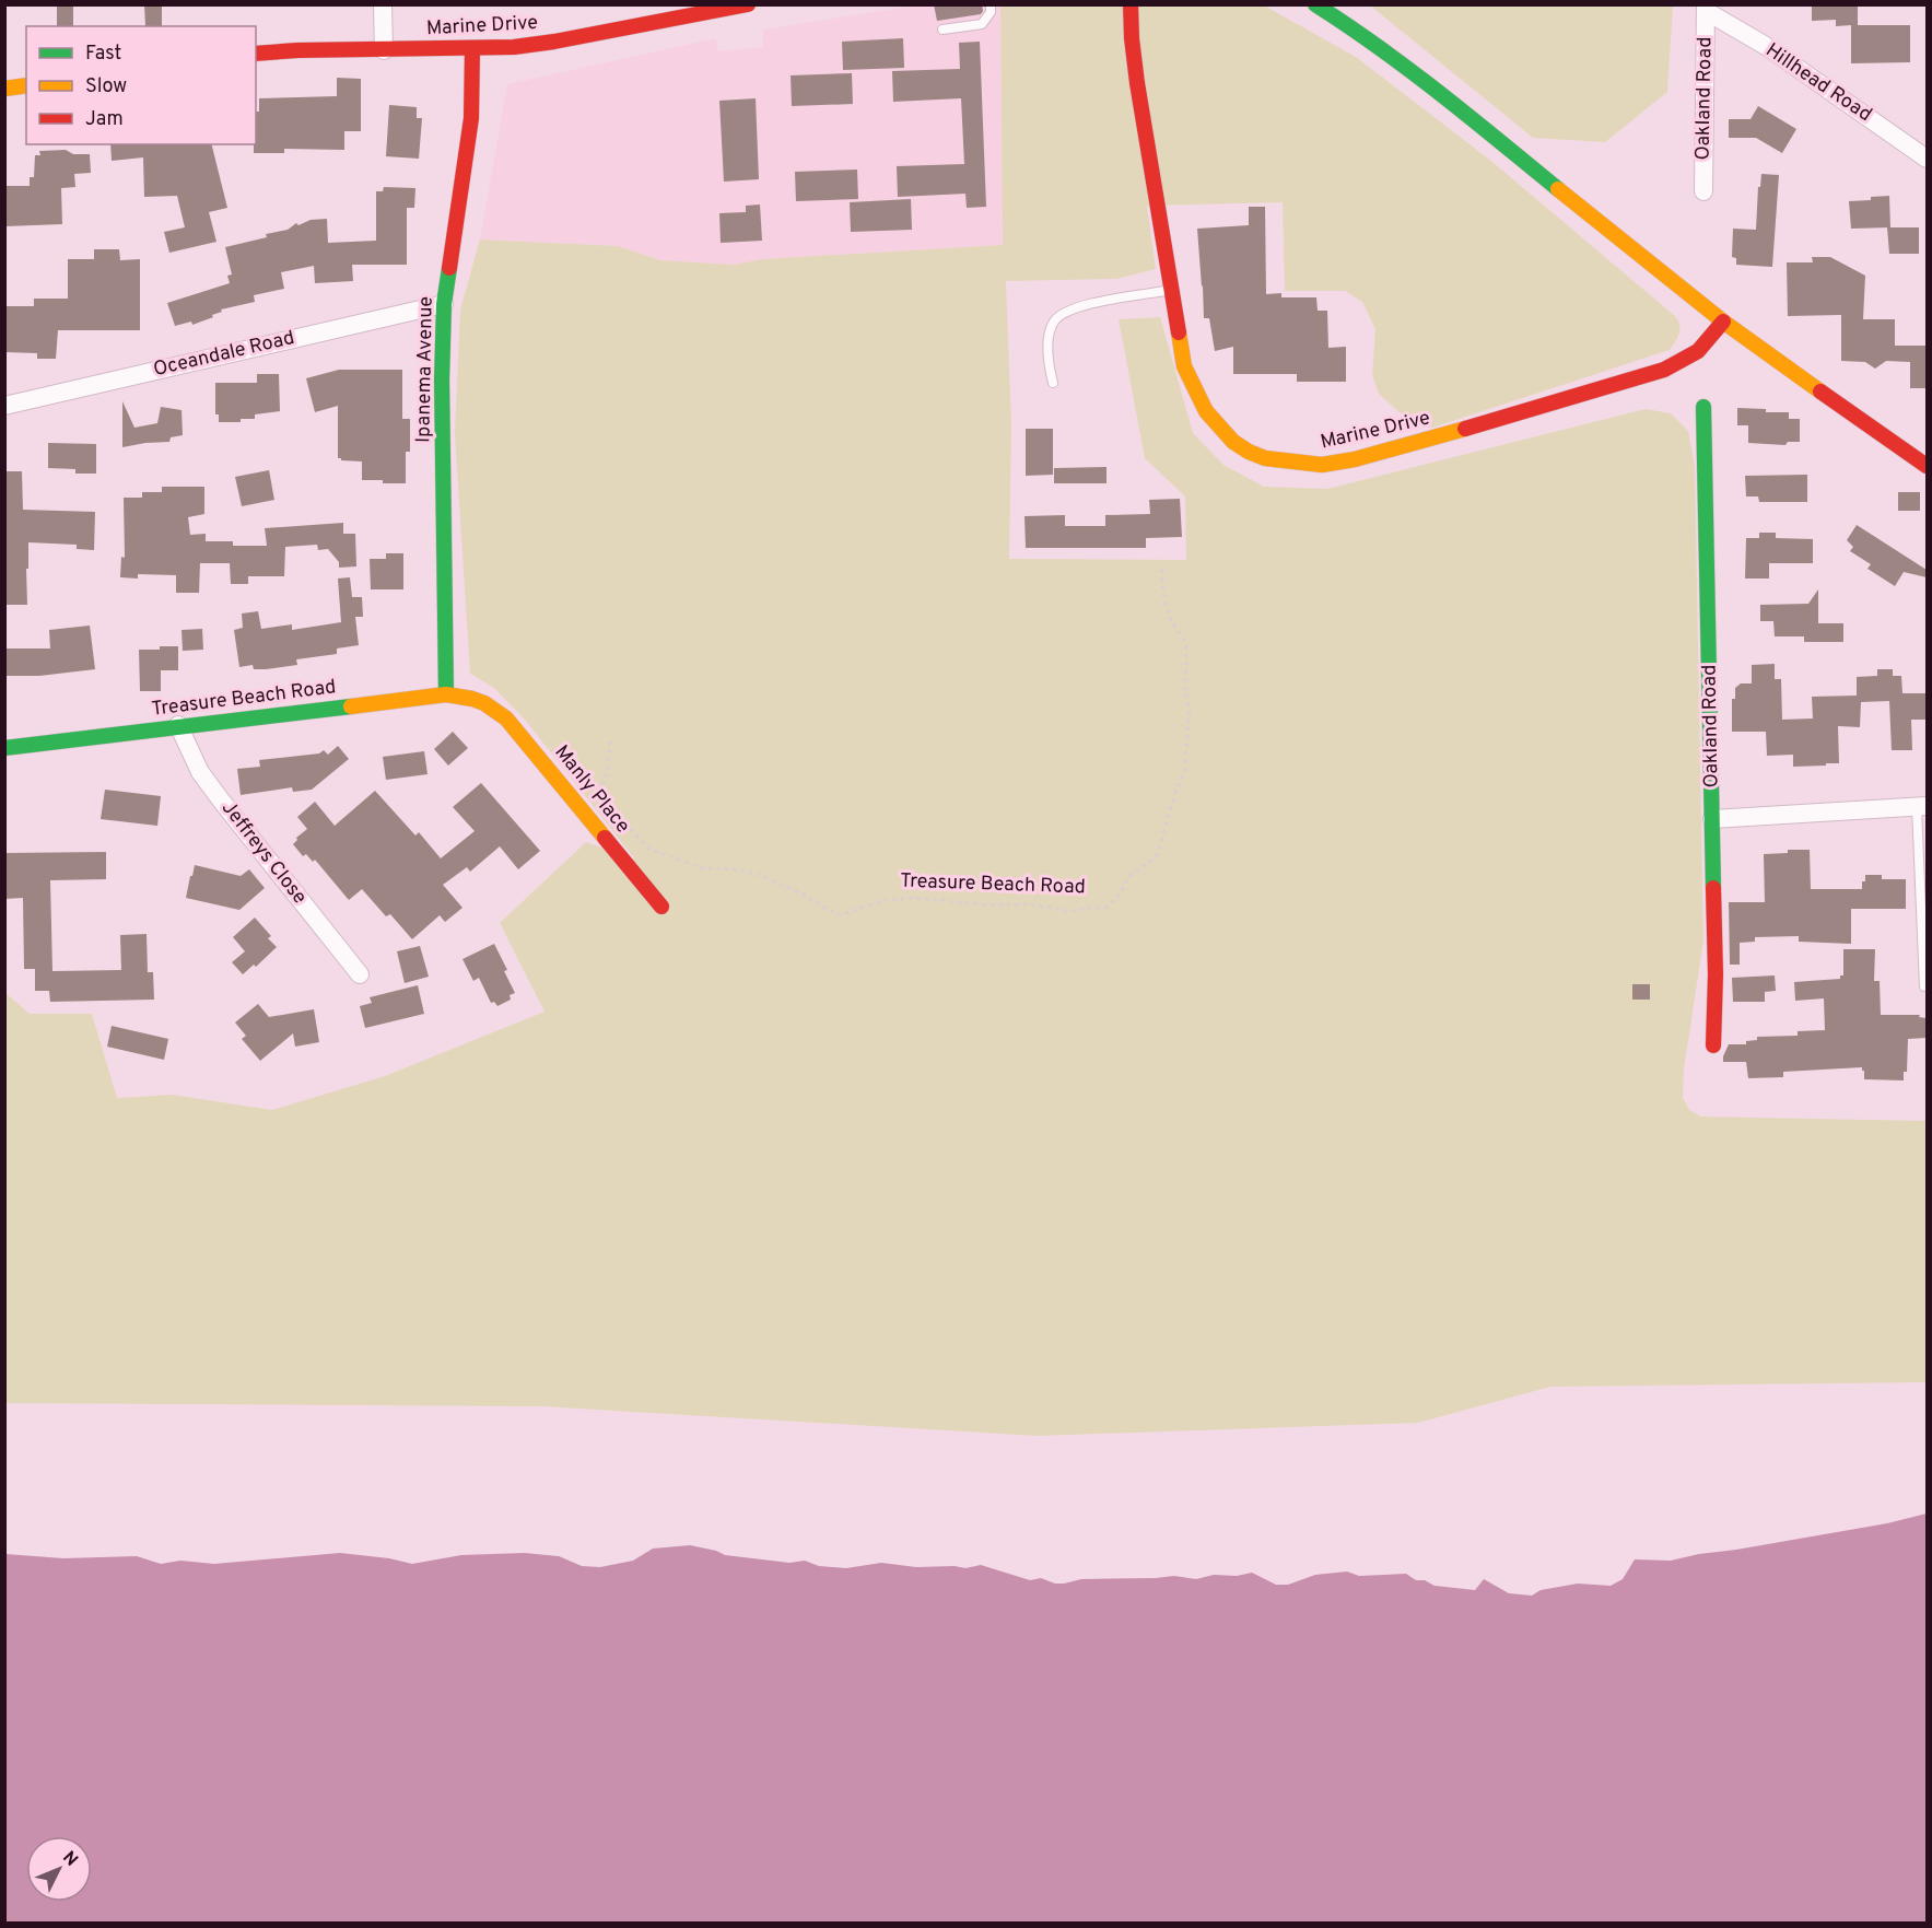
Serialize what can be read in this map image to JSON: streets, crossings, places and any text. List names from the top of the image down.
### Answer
{
  "streets": {
    "street": [
      "Marine Drive",
      "Hillhead Road",
      "Oakland Road",
      "Oceandale Road",
      "Ipanema Avenue",
      "Treasure Beach Road",
      "Manly Place",
      "Jeffreys Close"
    ]
  },
  "crossings": [
    ["Marine Drive", "Ipanema Avenue"],
    ["Hillhead Road", "Oakland Road"],
    ["Oceandale Road", "Ipanema Avenue"],
    ["Ipanema Avenue", "Treasure Beach Road"],
    ["Treasure Beach Road", "Manly Place"],
    ["Treasure Beach Road", "Jeffreys Close"]
  ],
  "legend": ["Fast", "Slow", "Jam"],
  "north": "top right"
}
